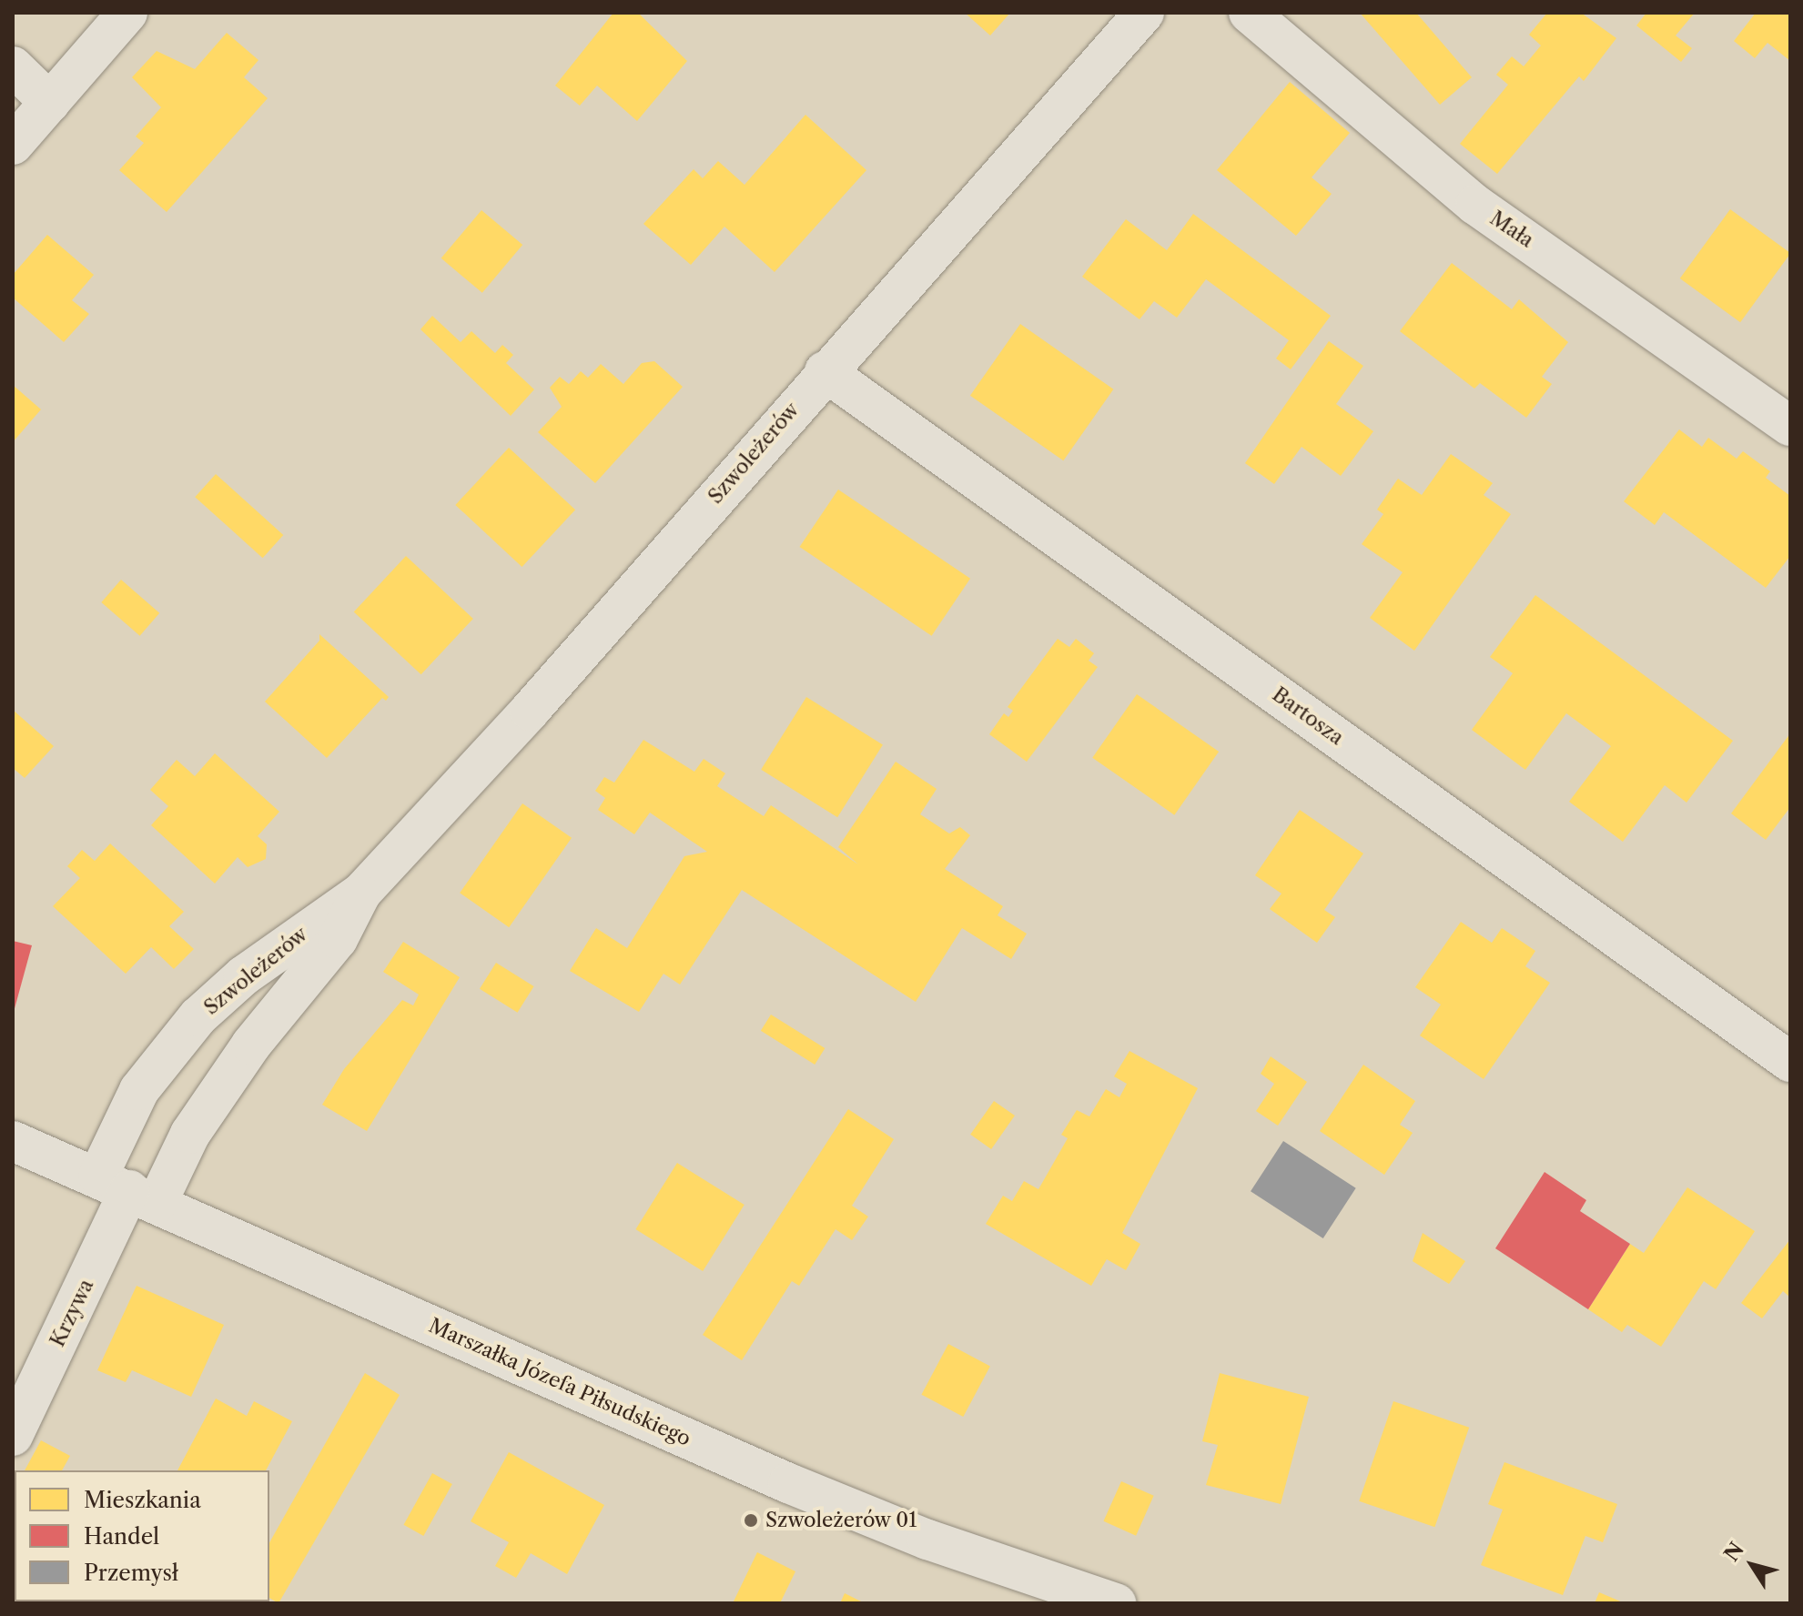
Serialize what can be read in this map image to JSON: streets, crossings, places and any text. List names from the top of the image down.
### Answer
{
  "streets": {
    "street": [
      "Mała",
      "Szwoleżerów",
      "Bartosza",
      "Krzywa",
      "Marszałka Józefa Piłsudskiego"
    ]
  },
  "crossings": [
    ["Szwoleżerów", "Bartosza"],
    ["Szwoleżerów", "Krzywa"],
    ["Szwoleżerów", "Marszałka Józefa Piłsudskiego"],
    ["Krzywa", "Marszałka Józefa Piłsudskiego"]
  ],
  "places": ["Szwoleżerów 01"],
  "legend": ["Mieszkania", "Handel", "Przemysł"],
  "north": "top left"
}
